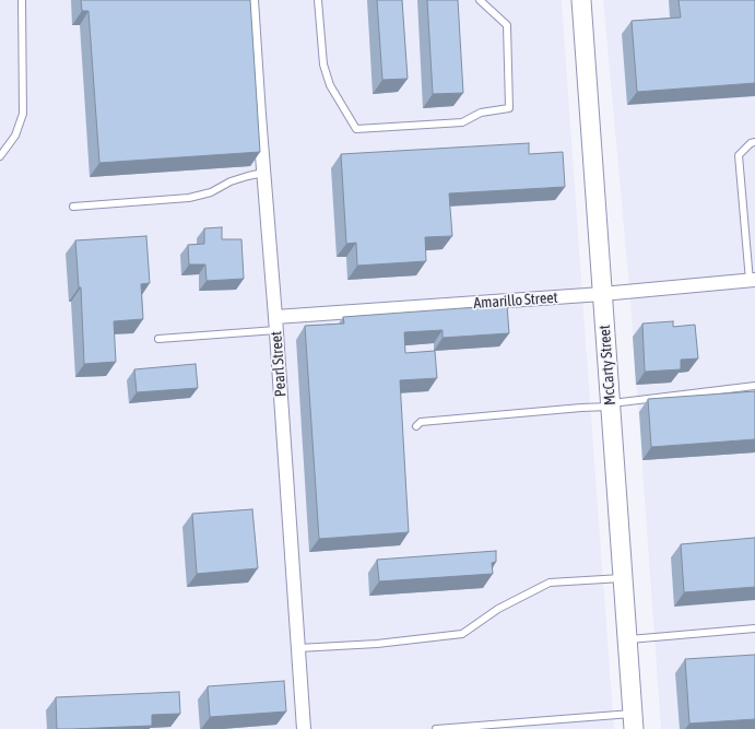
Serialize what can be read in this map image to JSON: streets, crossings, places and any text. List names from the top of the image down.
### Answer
{
  "streets": {
    "main road": ["McCarty Street"],
    "street": ["Amarillo Street", "Pearl Street"]
  },
  "crossings": [
    ["Amarillo Street", "Pearl Street"],
    ["Amarillo Street", "McCarty Street"]
  ]
}
